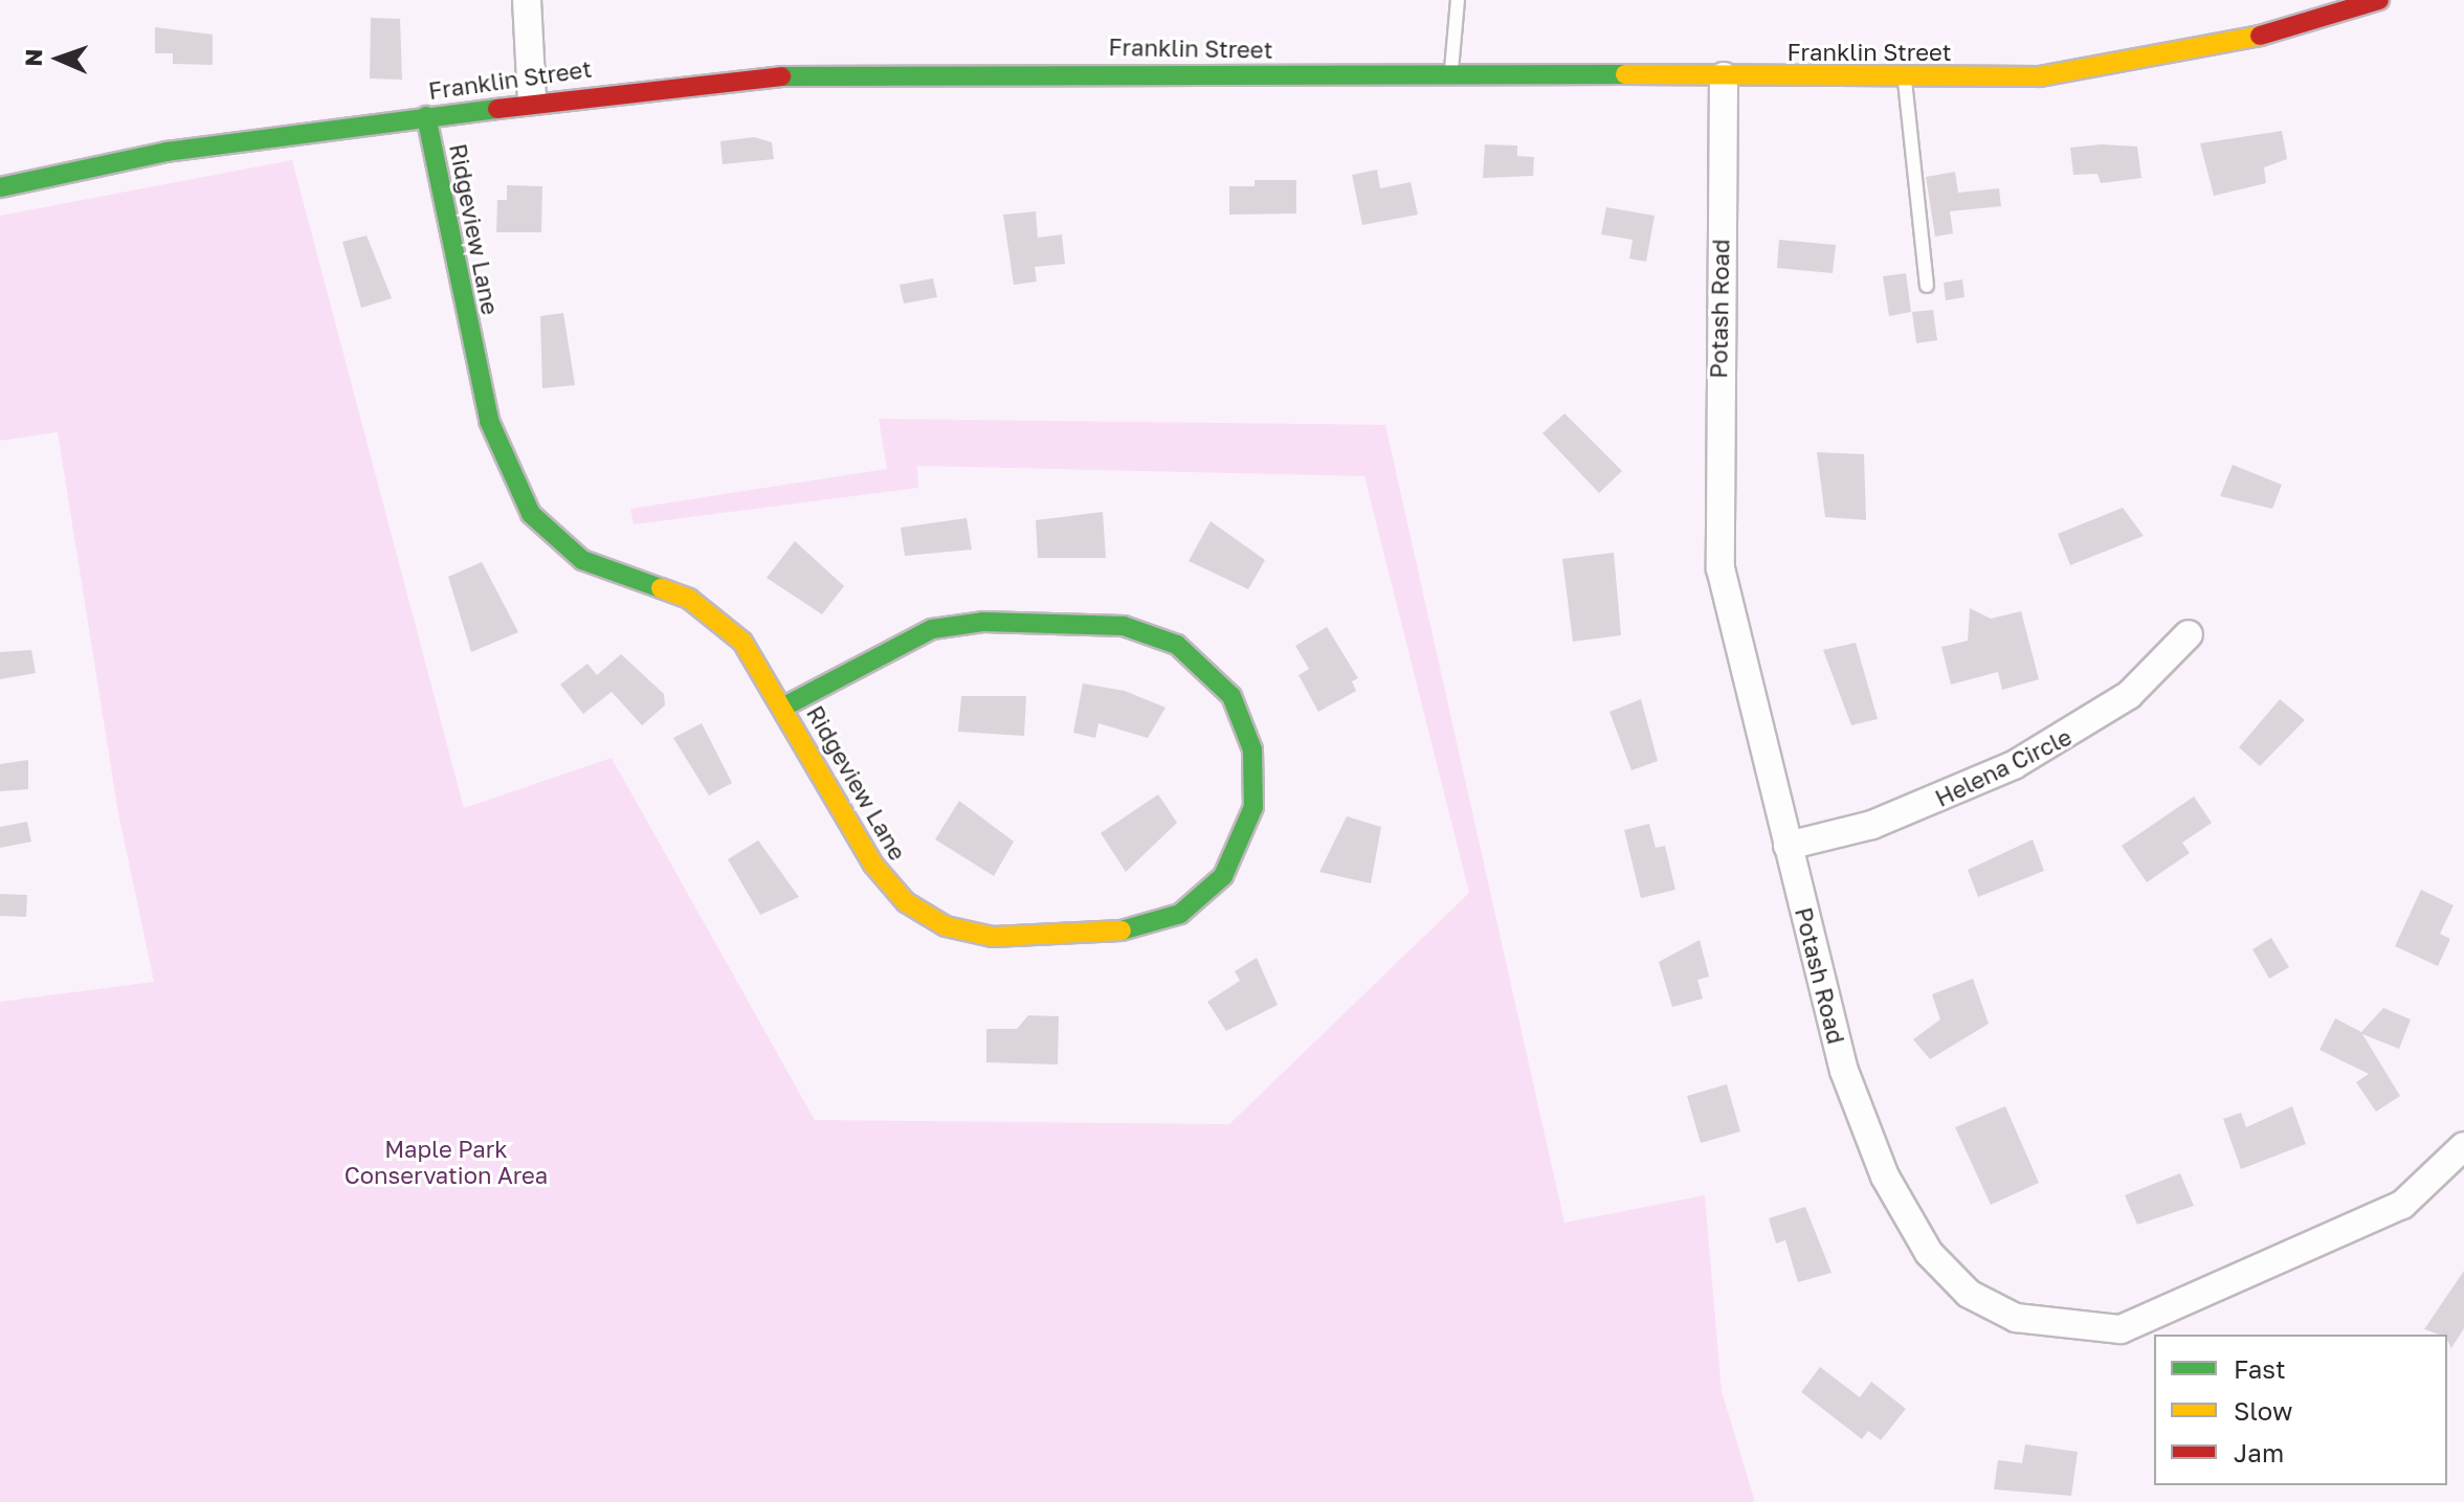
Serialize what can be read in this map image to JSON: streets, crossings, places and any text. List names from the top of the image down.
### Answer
{
  "streets": {
    "street": [
      "Franklin Street",
      "Ridgeview Lane",
      "Potash Road",
      "Helena Circle"
    ]
  },
  "crossings": [
    ["Franklin Street", "Ridgeview Lane"],
    ["Franklin Street", "Potash Road"],
    ["Potash Road", "Helena Circle"]
  ],
  "parks": ["Maple Park Conservation Area"],
  "legend": ["Fast", "Slow", "Jam"],
  "north": "left"
}
